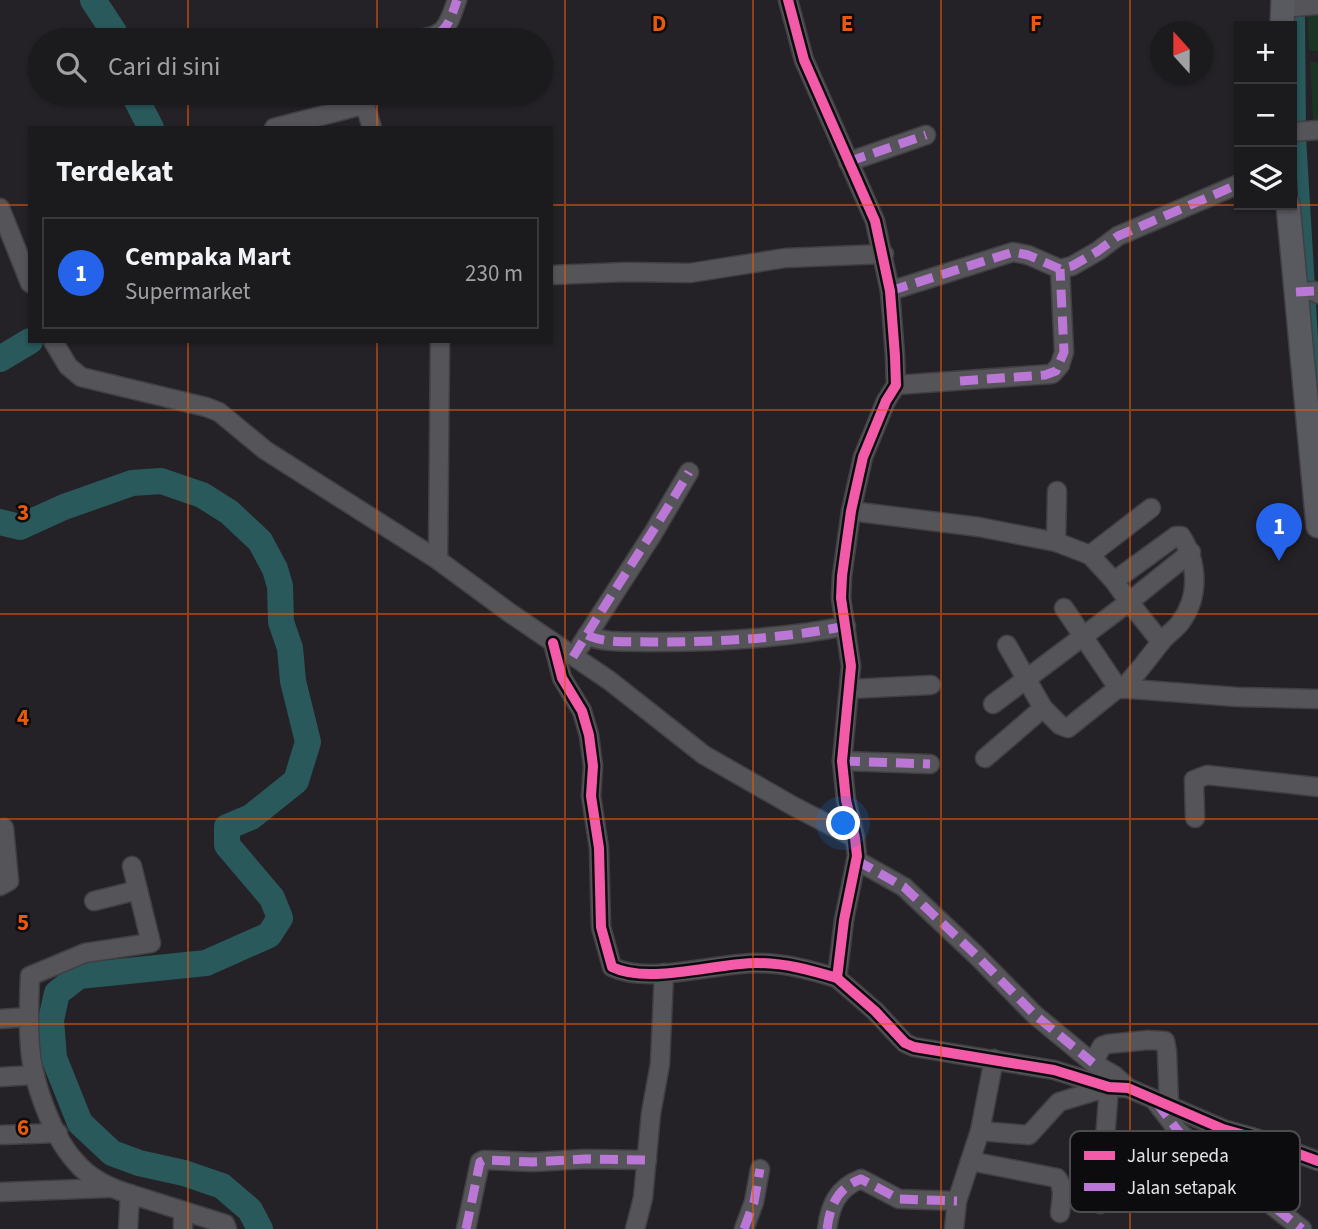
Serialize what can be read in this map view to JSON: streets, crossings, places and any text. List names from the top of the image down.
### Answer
{
  "legend": ["Jalur sepeda", "Jalan setapak"],
  "north": "top",
  "page": {
    "map_buttons": ["+", "−"],
    "search": "Cari di sini",
    "heading": "Terdekat",
    "list": [
      {
        "mark": "1",
        "name": "Cempaka Mart",
        "note": "Supermarket",
        "value": "230 m"
      }
    ],
    "pins": "1"
  },
  "grid": {
    "columns": ["D", "E", "F"],
    "rows": [
      "3",
      "4",
      "5",
      "6"
    ]
  }
}
